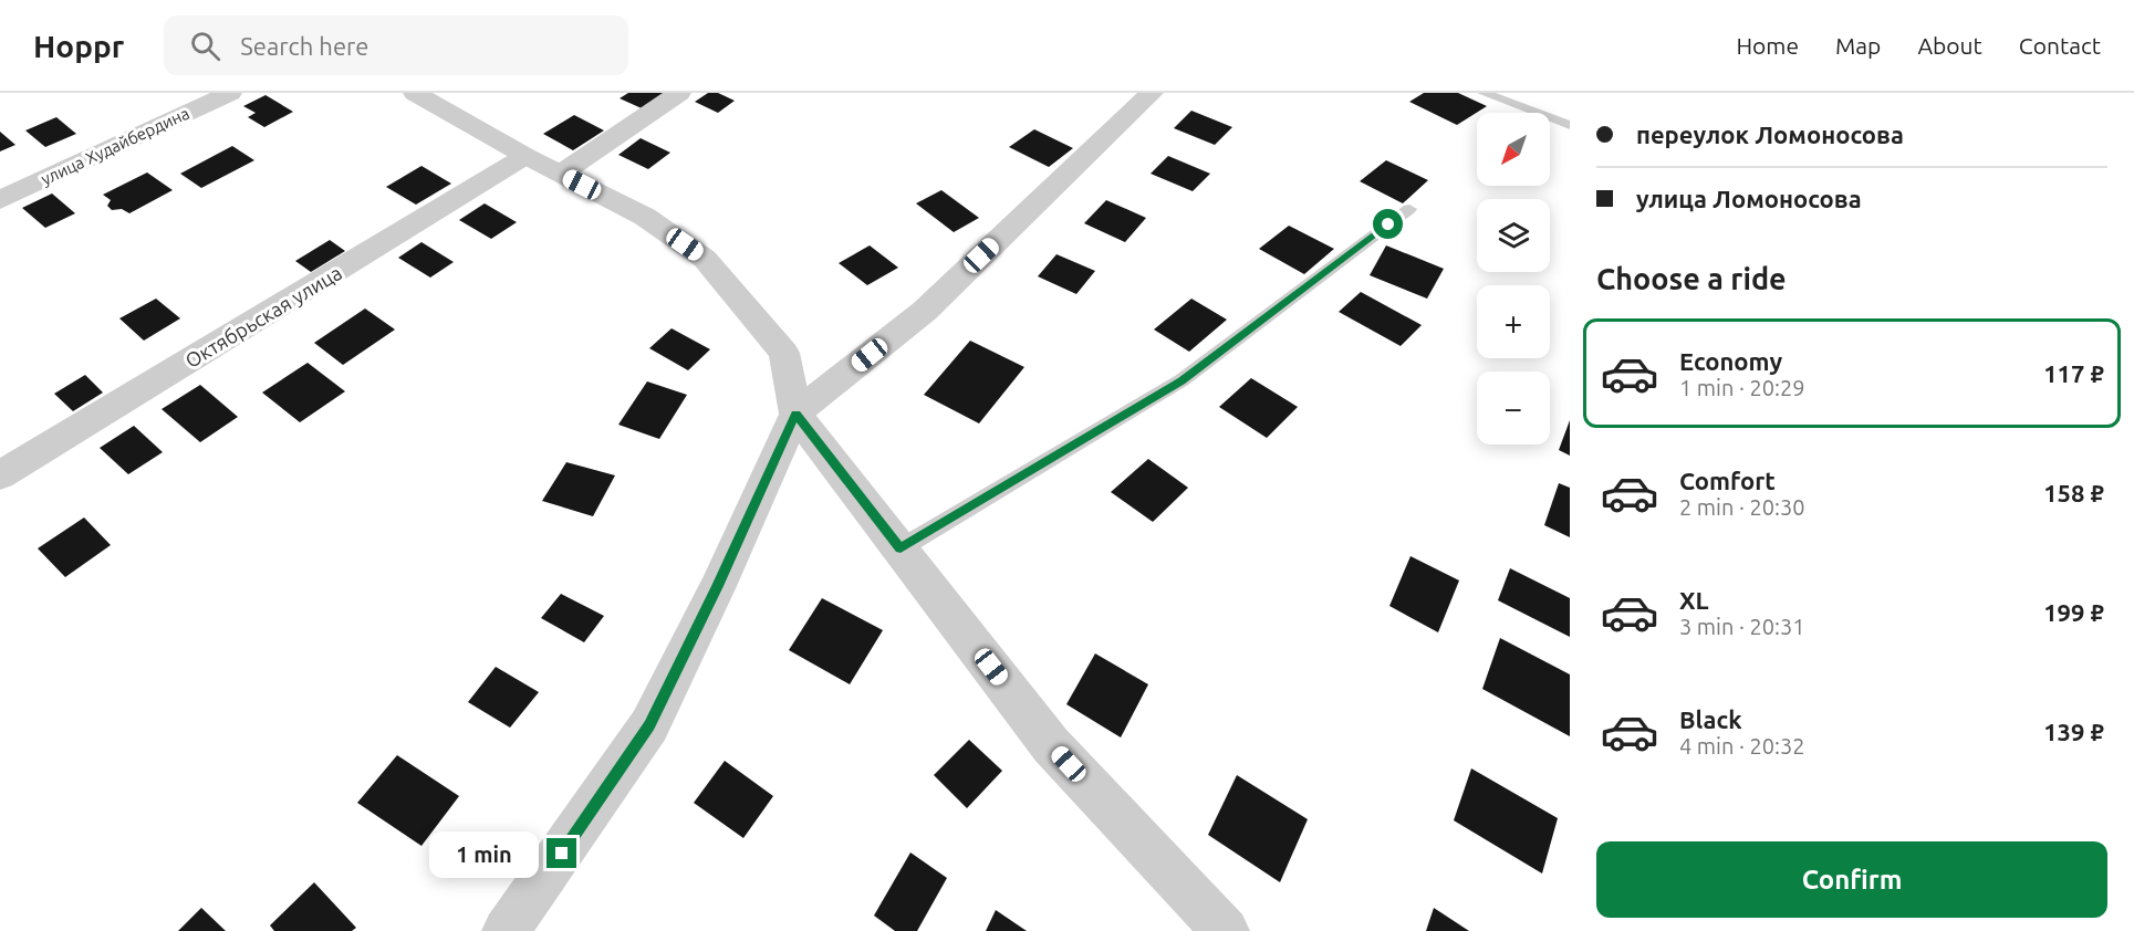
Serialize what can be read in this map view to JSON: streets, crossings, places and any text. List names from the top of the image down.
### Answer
{
  "streets": {
    "street": ["улица Худайбердина", "Октябрьская улица"]
  },
  "north": "bottom left",
  "page": {
    "header": "Hoppr",
    "search": "Search here",
    "nav": [
      "Home",
      "Map",
      "About",
      "Contact"
    ],
    "banner": ["переулок Ломоносова", "улица Ломоносова"],
    "map_buttons": ["+", "−"],
    "heading": "Choose a ride",
    "list": [
      {
        "name": "Economy",
        "note": "1 min · 20:29",
        "value": "117 ₽"
      },
      {
        "name": "Comfort",
        "note": "2 min · 20:30",
        "value": "158 ₽"
      },
      {
        "name": "XL",
        "note": "3 min · 20:31",
        "value": "199 ₽"
      },
      {
        "name": "Black",
        "note": "4 min · 20:32",
        "value": "139 ₽"
      }
    ],
    "buttons": "Confirm",
    "bubble": "1 min"
  }
}
